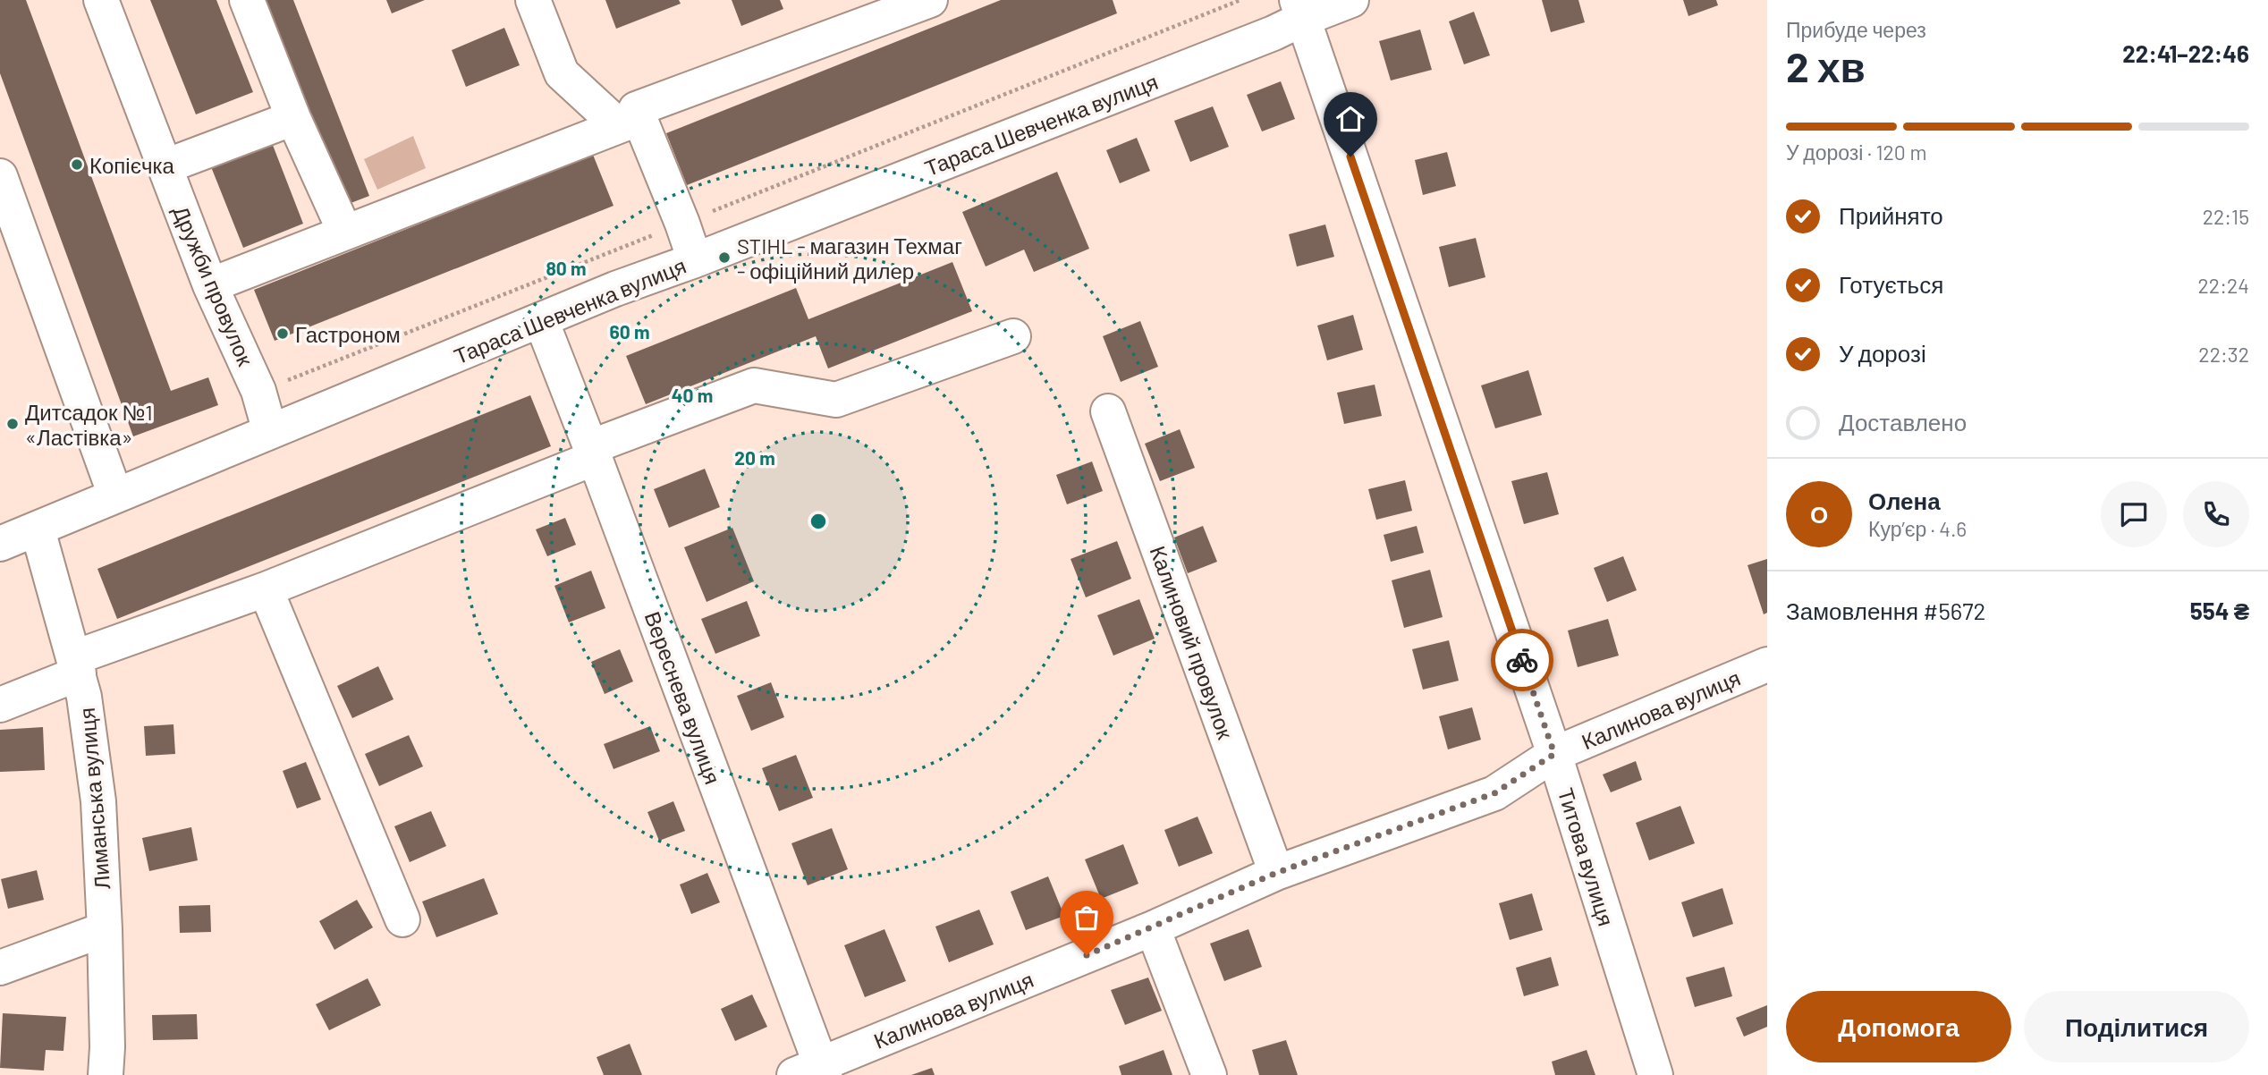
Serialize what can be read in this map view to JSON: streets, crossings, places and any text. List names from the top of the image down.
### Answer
{
  "streets": {
    "street": [
      "Тараса Шевченка вулиця",
      "Дружби провулок",
      "Калиновий провулок",
      "Вереснева вулиця",
      "Калинова вулиця",
      "Лиманська вулиця",
      "Титова вулиця"
    ]
  },
  "crossings": [
    ["Тараса Шевченка вулиця", "Дружби провулок"],
    ["Тараса Шевченка вулиця", "Вереснева вулиця"],
    ["Тараса Шевченка вулиця", "Лиманська вулиця"],
    ["Тараса Шевченка вулиця", "Титова вулиця"],
    ["Калиновий провулок", "Калинова вулиця"],
    ["Вереснева вулиця", "Калинова вулиця"],
    ["Калинова вулиця", "Титова вулиця"]
  ],
  "places": [
    "Копієчка",
    "STIHL - магазин Техмаг - офіційний дилер",
    "Гастроном",
    "Дитсадок №1 «Ластівка»"
  ],
  "page": {
    "heading": ["2 хв", "Прибуде через", "22:41–22:46"],
    "panel": [
      "Олена",
      "Кур’єр · 4.6",
      "Замовлення #5672",
      "554 ₴"
    ],
    "bar": "У дорозі · 120 m",
    "list": [
      ["Прийнято", "22:15"],
      ["Готується", "22:24"],
      ["У дорозі", "22:32"],
      "Доставлено"
    ],
    "round": "О",
    "buttons": ["Допомога", "Поділитися"]
  },
  "rings": [
    "80 m",
    "60 m",
    "40 m",
    "20 m"
  ]
}
